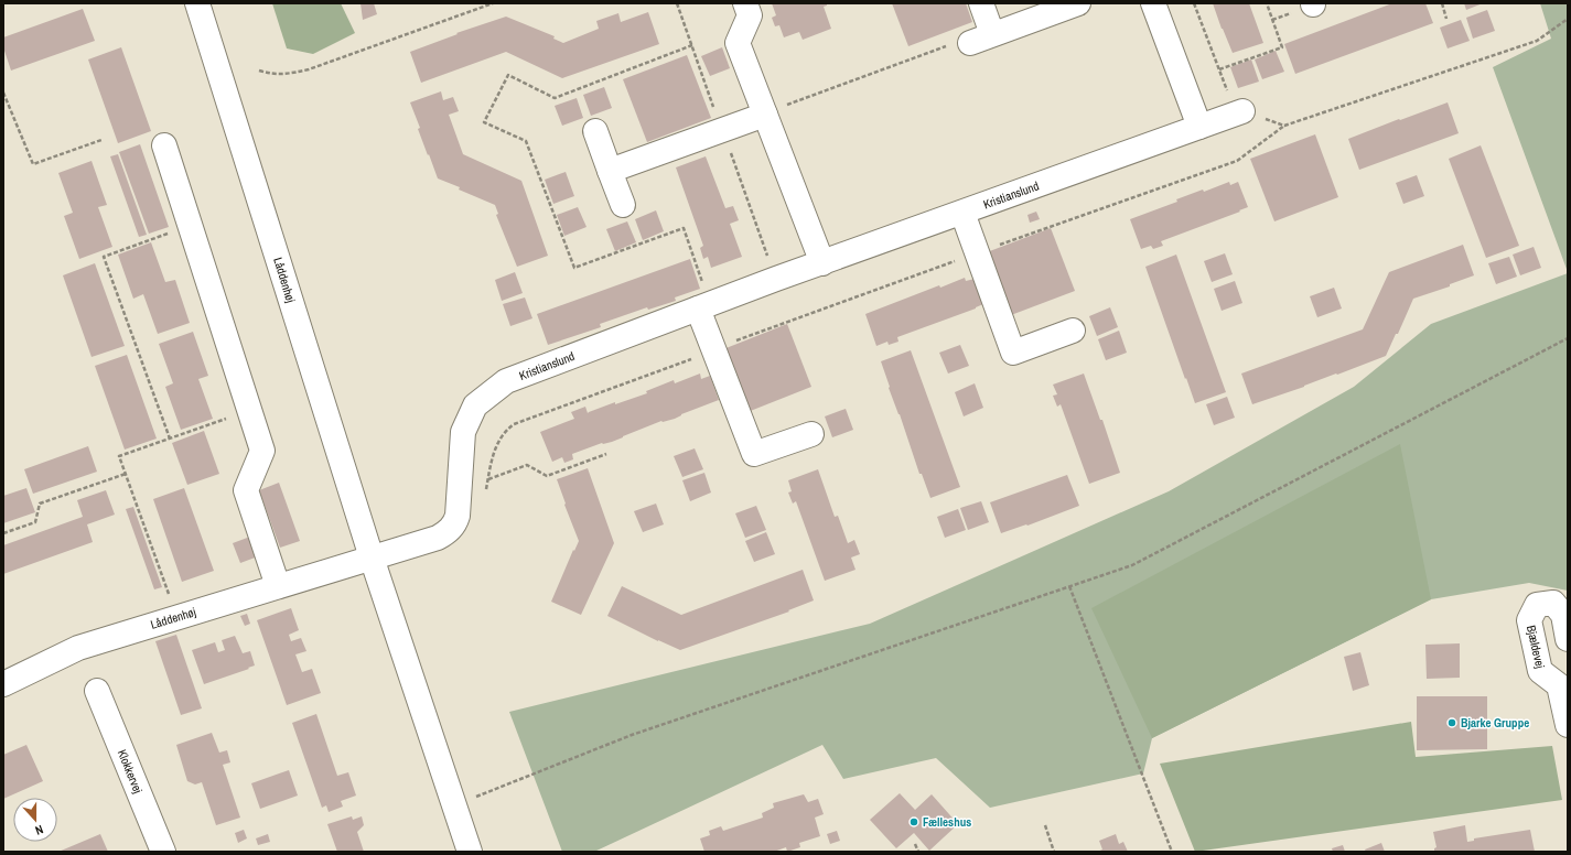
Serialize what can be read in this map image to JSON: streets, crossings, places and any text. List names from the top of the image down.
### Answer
{
  "streets": {
    "street": [
      "Kristianslund",
      "Låddenhøj",
      "Bjældevej",
      "Klokkervej"
    ]
  },
  "crossings": [
    ["Kristianslund", "Låddenhøj"]
  ],
  "places": ["Bjarke Gruppe", "Fælleshus"],
  "north": "bottom"
}
